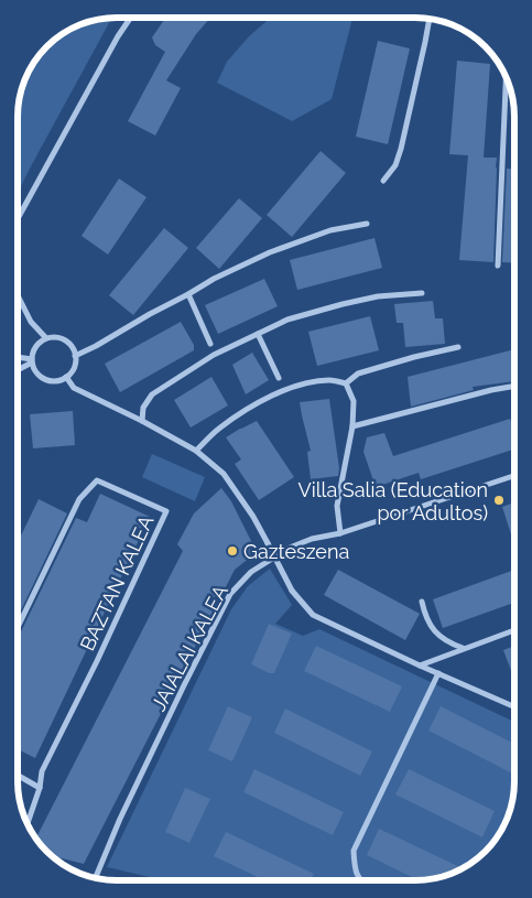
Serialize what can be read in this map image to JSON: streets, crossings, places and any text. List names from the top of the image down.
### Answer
{
  "streets": {
    "street": ["BAZTAN KALEA", "JAIALAI KALEA"]
  },
  "places": ["Villa Salia (Education por Adultos)", "Gazteszena"]
}
